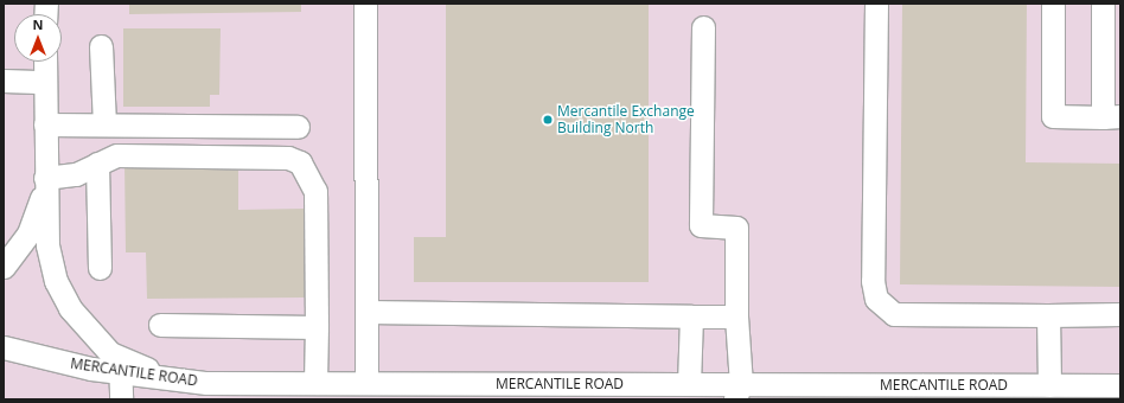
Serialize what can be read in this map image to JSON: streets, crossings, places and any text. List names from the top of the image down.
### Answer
{
  "streets": {
    "street": ["MERCANTILE ROAD"]
  },
  "places": ["Mercantile Exchange Building North"],
  "north": "top"
}
